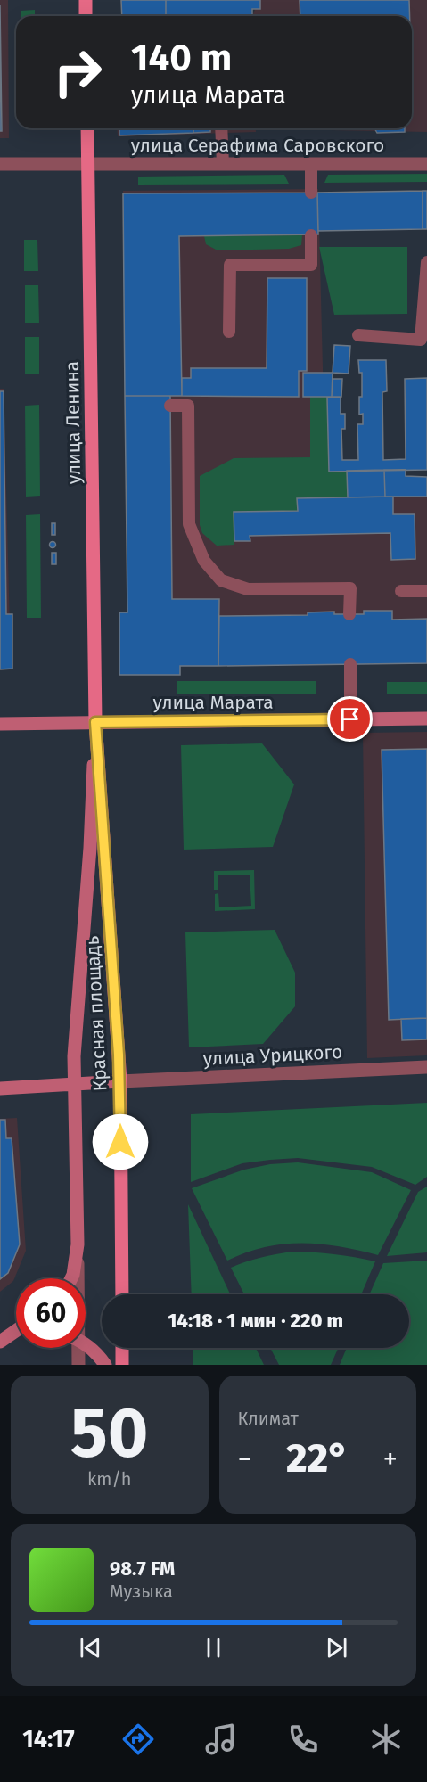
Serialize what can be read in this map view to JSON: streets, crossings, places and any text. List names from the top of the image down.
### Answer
{
  "streets": {
    "main road": ["улица Ленина", "улица Марата", "Красная площадь"],
    "street": ["улица Серафима Саровского", "улица Урицкого"]
  },
  "crossings": [
    ["улица Серафима Саровского", "улица Ленина"],
    ["улица Ленина", "улица Марата"],
    ["улица Ленина", "Красная площадь"],
    ["улица Марата", "Красная площадь"],
    ["Красная площадь", "улица Урицкого"]
  ],
  "page": {
    "turn": ["140 m", "улица Марата"],
    "limit": "60",
    "trip": "14:18 · 1 мин · 220 m",
    "tile": [
      ["50", "km/h"],
      "Климат"
    ],
    "heat": ["−", "22°", "+"],
    "song": ["98.7 FM", "Музыка"],
    "tabs": "14:17"
  }
}
